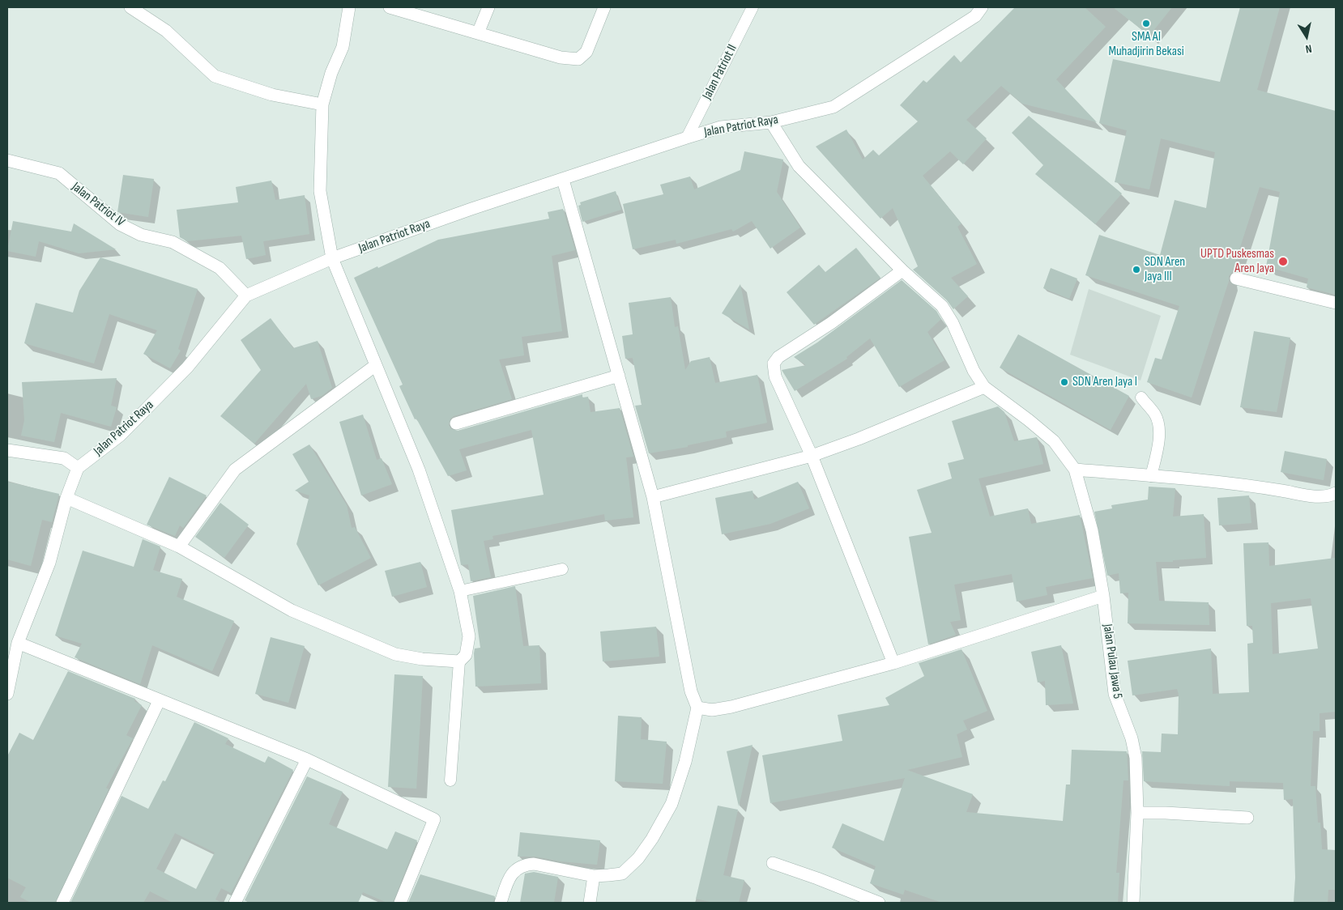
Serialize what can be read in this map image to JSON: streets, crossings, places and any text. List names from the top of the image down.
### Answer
{
  "streets": {
    "street": ["Jalan Patriot Raya", "Jalan Patriot IV", "Jalan Pulau Jawa 5"],
    "lane": ["Jalan Patriot II"]
  },
  "crossings": [
    ["Jalan Patriot II", "Jalan Patriot Raya"],
    ["Jalan Patriot Raya", "Jalan Patriot IV"]
  ],
  "places": [
    "SMA Al Muhadjirin Bekasi",
    "UPTD Puskesmas Aren Jaya",
    "SDN Aren Jaya III",
    "SDN Aren Jaya I"
  ],
  "north": "bottom"
}
